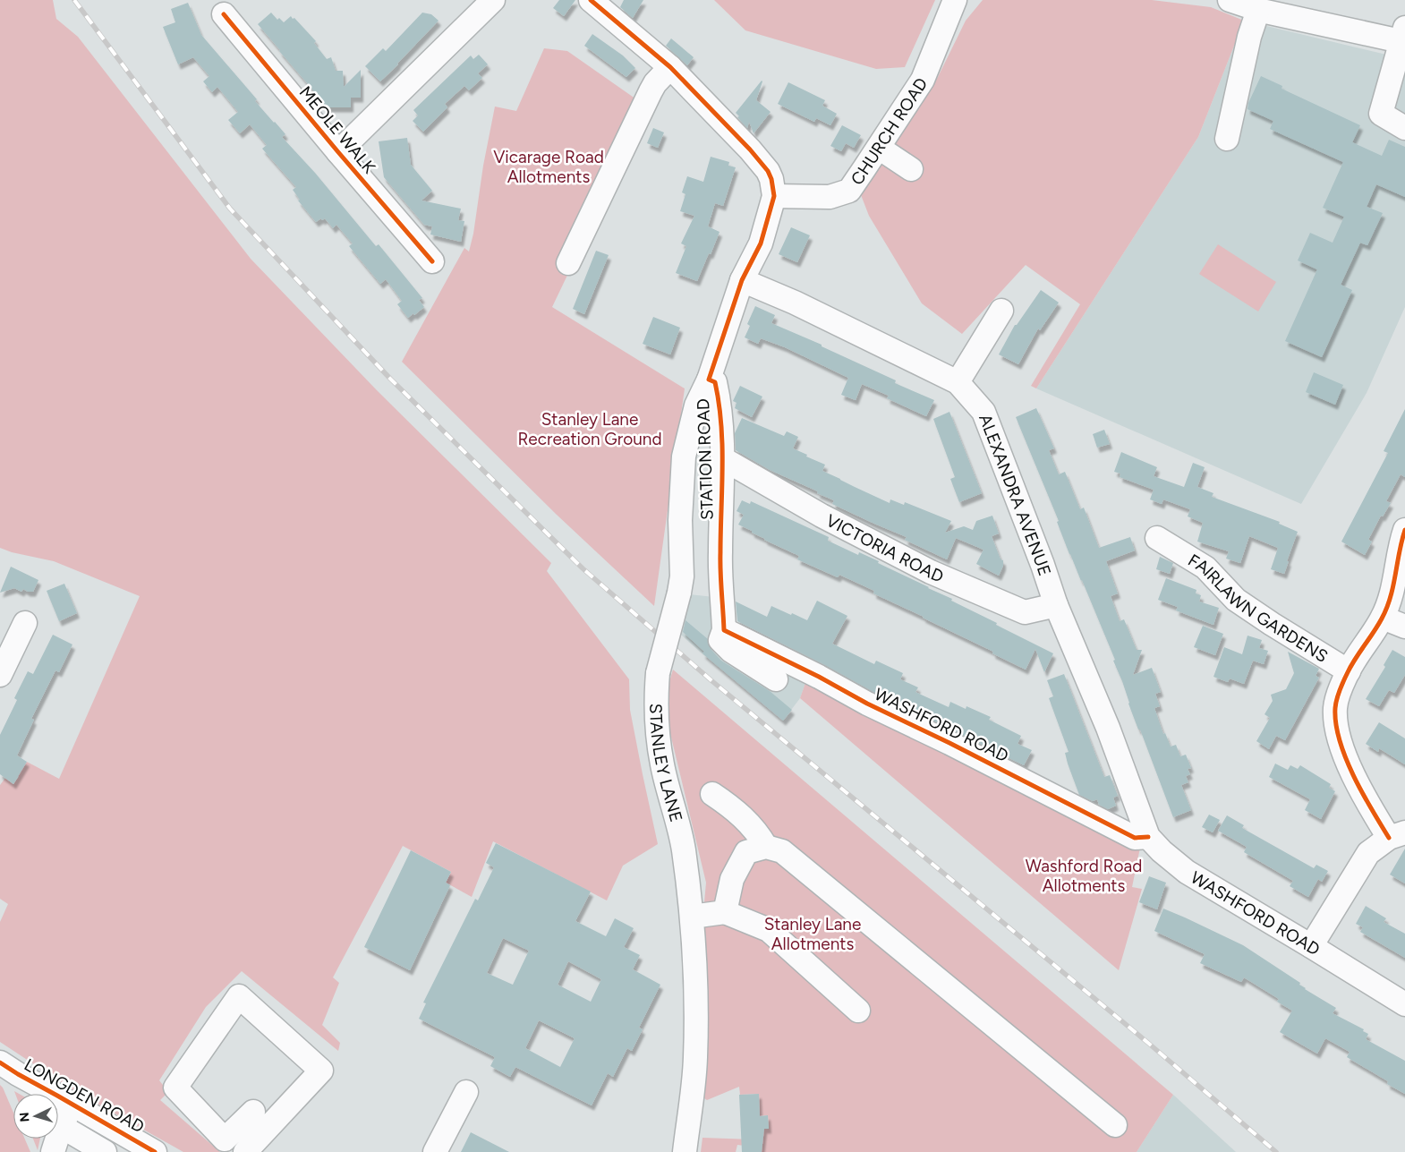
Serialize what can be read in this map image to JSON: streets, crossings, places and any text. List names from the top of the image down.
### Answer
{
  "streets": {
    "street": [
      "MEOLE WALK",
      "CHURCH ROAD",
      "STATION ROAD",
      "ALEXANDRA AVENUE",
      "VICTORIA ROAD",
      "FAIRLAWN GARDENS",
      "WASHFORD ROAD",
      "STANLEY LANE",
      "LONGDEN ROAD"
    ]
  },
  "crossings": [
    ["CHURCH ROAD", "STATION ROAD"],
    ["STATION ROAD", "ALEXANDRA AVENUE"],
    ["STATION ROAD", "VICTORIA ROAD"],
    ["STATION ROAD", "WASHFORD ROAD"],
    ["STATION ROAD", "STANLEY LANE"],
    ["ALEXANDRA AVENUE", "VICTORIA ROAD"],
    ["ALEXANDRA AVENUE", "WASHFORD ROAD"]
  ],
  "parks": [
    "Vicarage Road Allotments",
    "Stanley Lane Recreation Ground",
    "Washford Road Allotments",
    "Stanley Lane Allotments"
  ],
  "north": "left"
}
